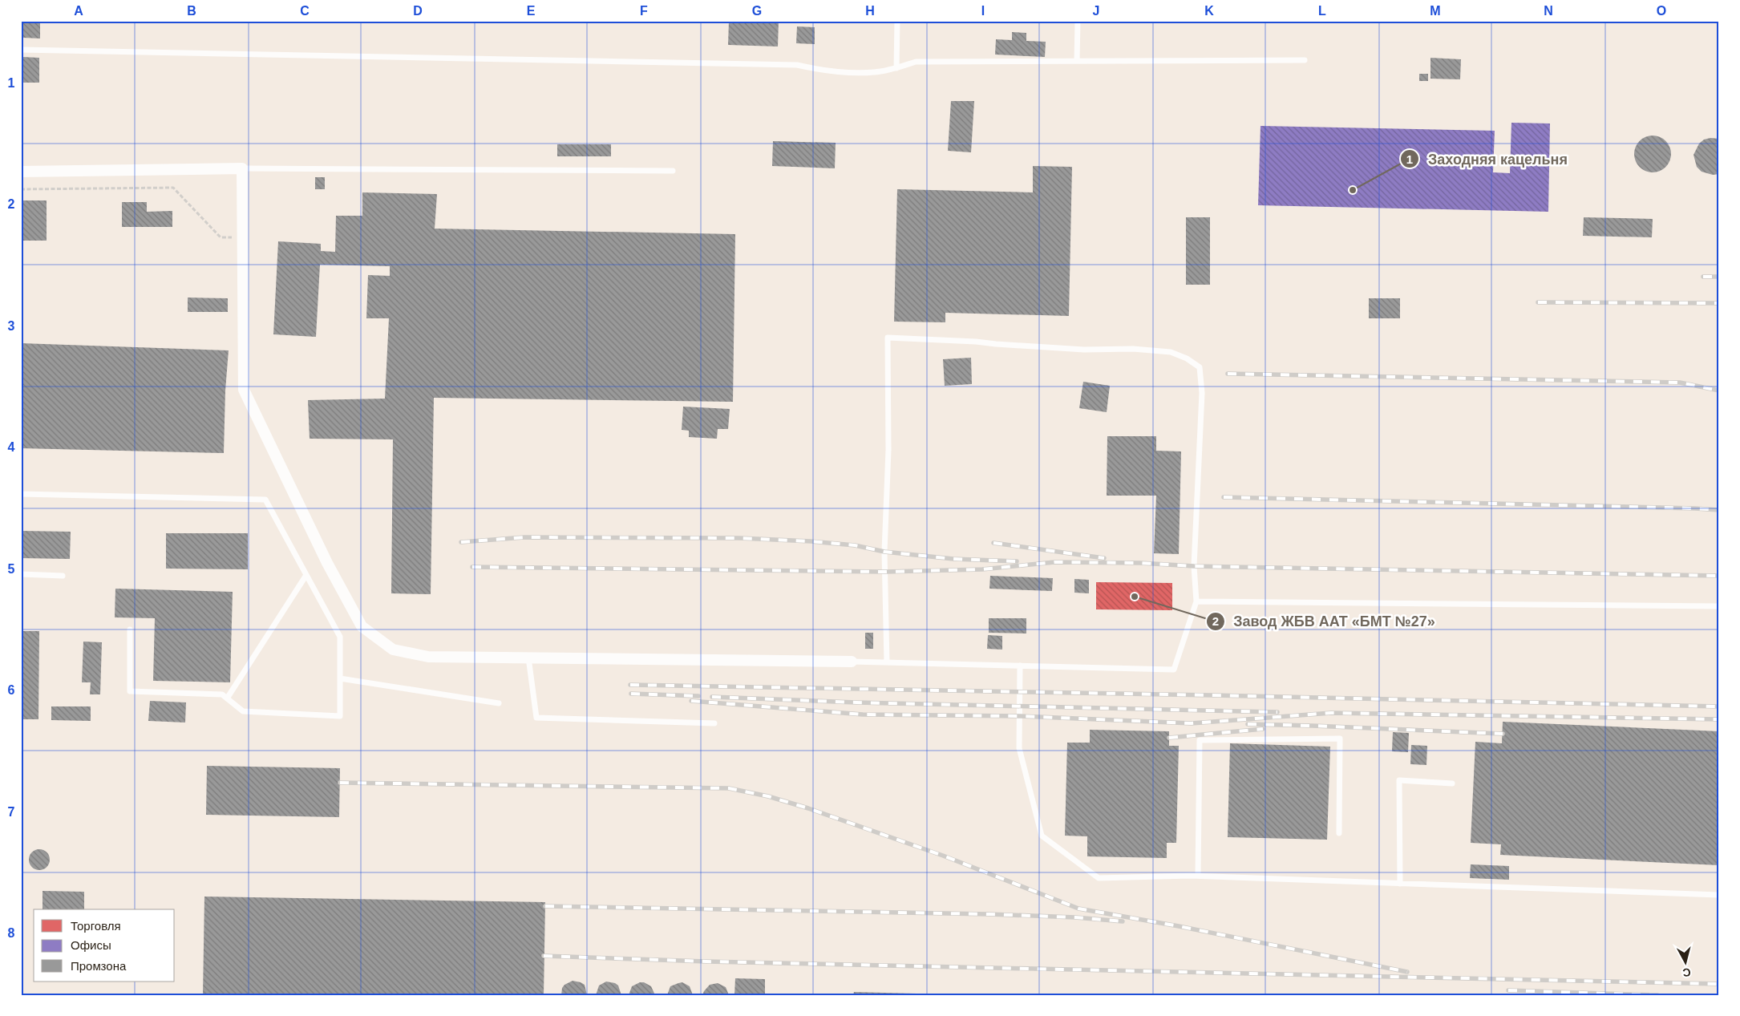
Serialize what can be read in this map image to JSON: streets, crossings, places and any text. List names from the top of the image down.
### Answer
{
  "places": ["Заходняя кацельня", "Завод ЖБВ ААТ «БМТ №27»"],
  "legend": ["Торговля", "Офисы", "Промзона"],
  "north": "bottom",
  "grid": {
    "columns": [
      "A",
      "B",
      "C",
      "D",
      "E",
      "F",
      "G",
      "H",
      "I",
      "J",
      "K",
      "L",
      "M",
      "N",
      "O"
    ],
    "rows": [
      "1",
      "2",
      "3",
      "4",
      "5",
      "6",
      "7",
      "8"
    ]
  }
}
